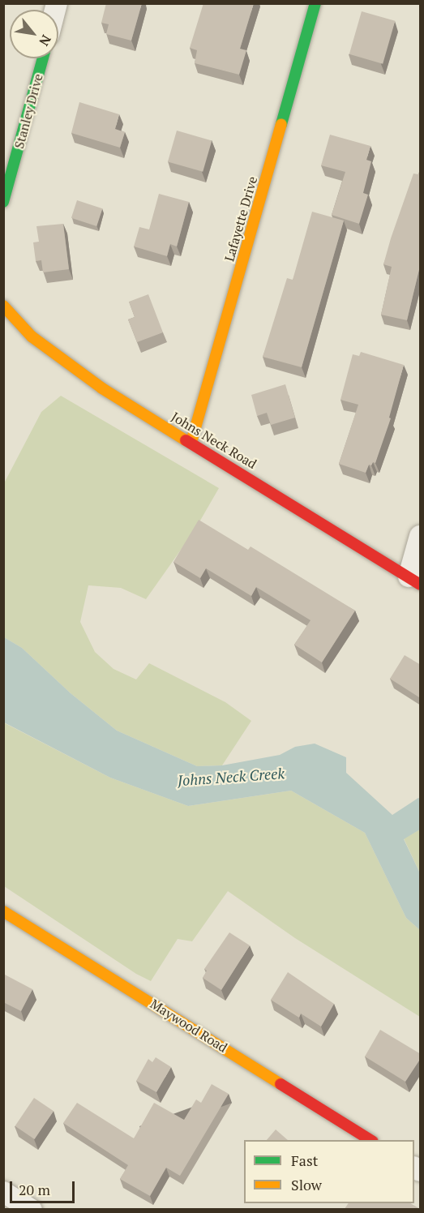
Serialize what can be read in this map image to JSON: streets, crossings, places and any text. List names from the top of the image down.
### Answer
{
  "streets": {
    "street": [
      "Stanley Drive",
      "Lafayette Drive",
      "Johns Neck Road",
      "Maywood Road"
    ]
  },
  "crossings": [
    ["Lafayette Drive", "Johns Neck Road"]
  ],
  "water": ["Johns Neck Creek"],
  "legend": ["Fast", "Slow"],
  "scale_bar": "20 m",
  "north": "bottom right"
}
